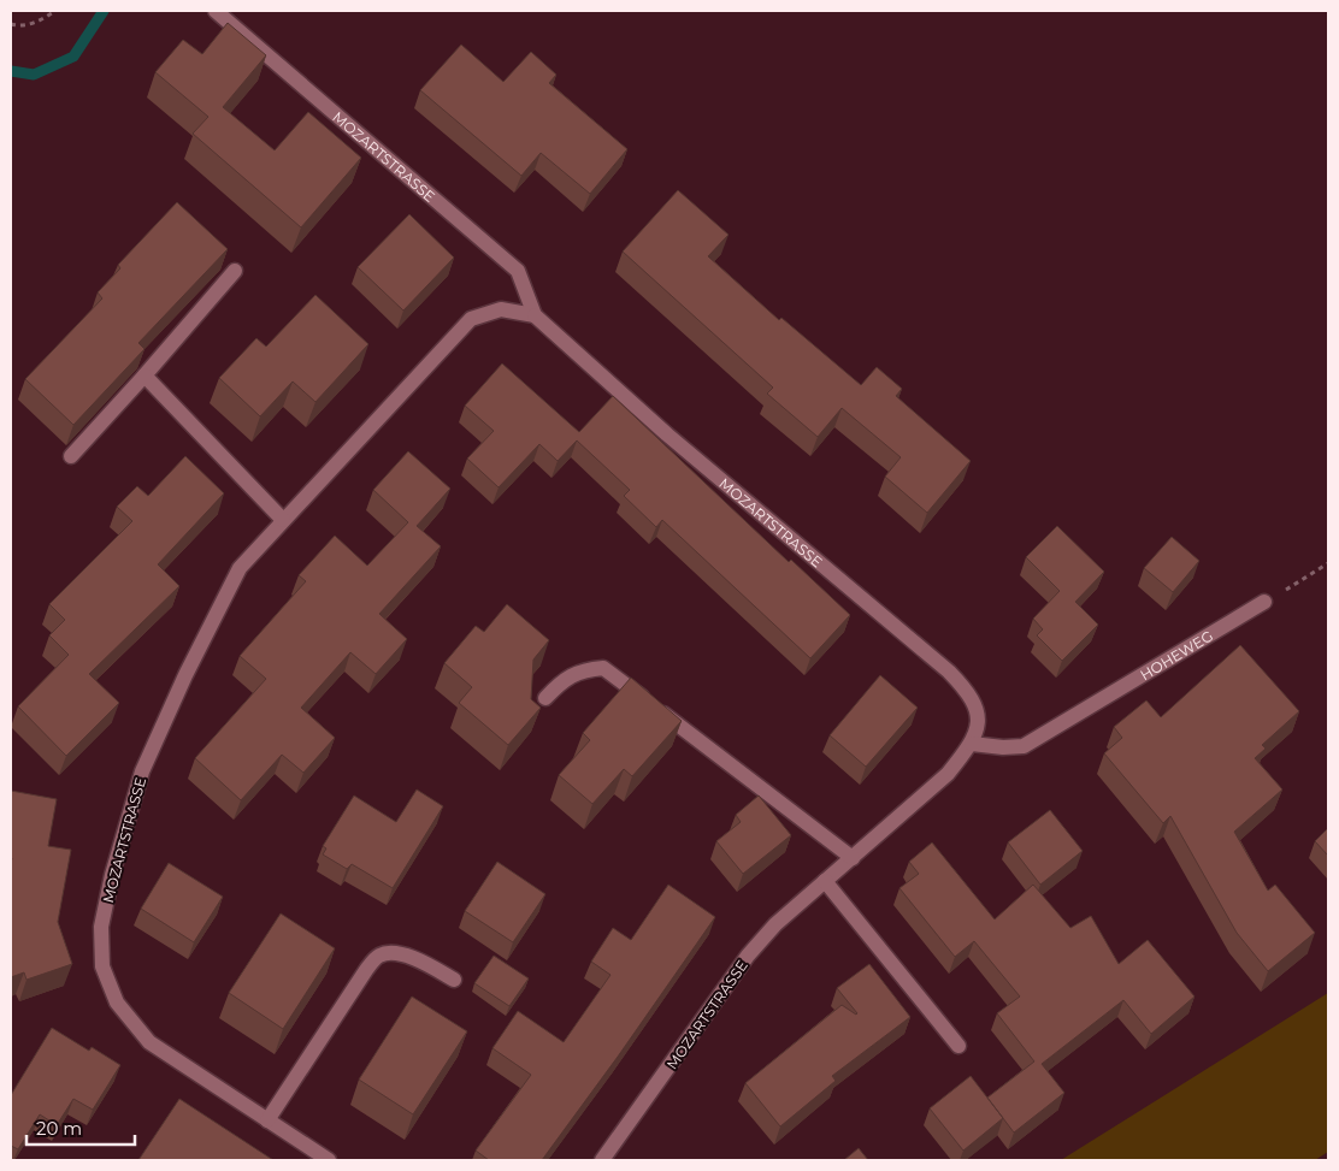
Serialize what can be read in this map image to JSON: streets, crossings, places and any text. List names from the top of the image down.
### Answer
{
  "streets": {
    "street": ["MOZARTSTRASSE", "HOHEWEG"]
  },
  "crossings": [
    ["MOZARTSTRASSE", "HOHEWEG"]
  ],
  "scale_bar": "20 m"
}
